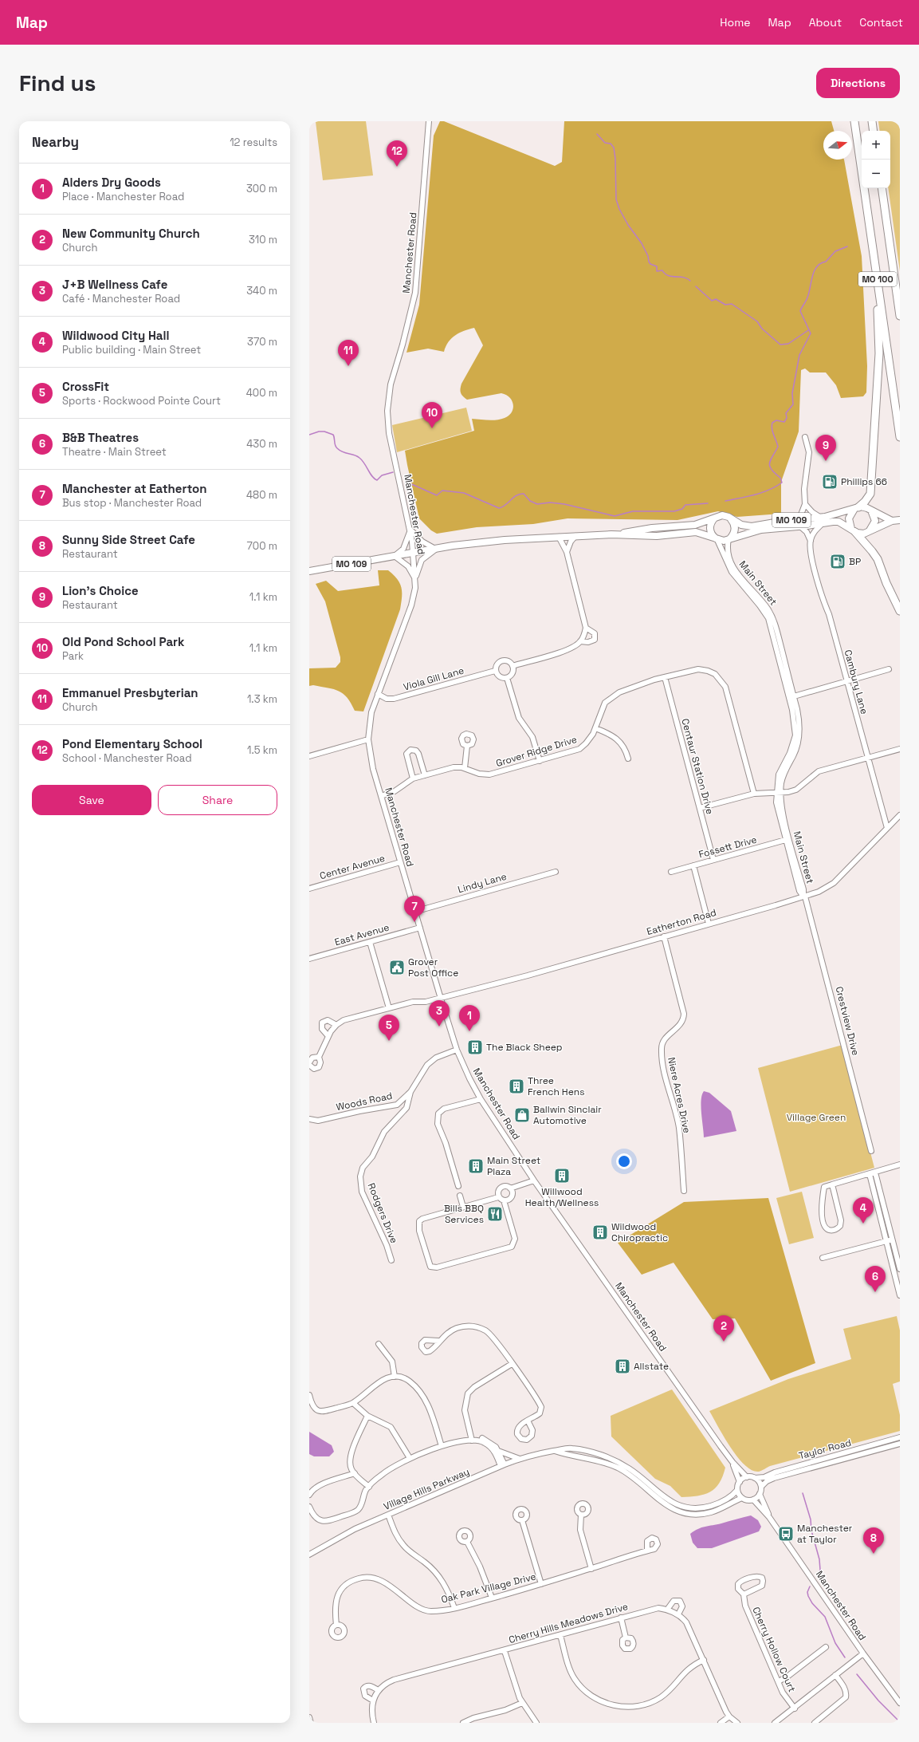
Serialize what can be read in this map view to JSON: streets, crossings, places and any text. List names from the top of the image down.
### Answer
{
  "streets": {
    "highway": ["MO 100"],
    "main road": ["MO 109"],
    "street": [
      "Manchester Road",
      "Main Street",
      "Viola Gill Lane",
      "Cambury Lane",
      "Grover Ridge Drive",
      "Centaur Station Drive",
      "Fossett Drive",
      "Center Avenue",
      "Lindy Lane",
      "Eatherton Road",
      "East Avenue",
      "Crestview Drive",
      "Niere Acres Drive",
      "Woods Road",
      "Rodgers Drive",
      "Taylor Road",
      "Village Hills Parkway",
      "Oak Park Village Drive",
      "Cherry Hills Meadows Drive",
      "Cherry Hollow Court"
    ]
  },
  "crossings": [
    ["Manchester Road", "MO 109"],
    ["Manchester Road", "Viola Gill Lane"],
    ["Manchester Road", "Grover Ridge Drive"],
    ["Manchester Road", "Center Avenue"],
    ["Manchester Road", "Lindy Lane"],
    ["Manchester Road", "Eatherton Road"],
    ["Manchester Road", "East Avenue"],
    ["Manchester Road", "Woods Road"],
    ["Manchester Road", "Taylor Road"],
    ["Manchester Road", "Village Hills Parkway"],
    ["MO 109", "Main Street"],
    ["MO 109", "Cambury Lane"],
    ["Main Street", "Fossett Drive"],
    ["Main Street", "Eatherton Road"],
    ["Main Street", "Crestview Drive"],
    ["Cambury Lane", "Eatherton Road"],
    ["Grover Ridge Drive", "Centaur Station Drive"],
    ["Centaur Station Drive", "Fossett Drive"],
    ["Eatherton Road", "Crestview Drive"],
    ["Eatherton Road", "Niere Acres Drive"],
    ["Woods Road", "Rodgers Drive"],
    ["Taylor Road", "Village Hills Parkway"]
  ],
  "parks": ["Village Green"],
  "places": {
    "fuel station": ["Phillips 66", "BP"],
    "public building": ["Grover Post Office"],
    "building": [
      "The Black Sheep",
      "Three French Hens",
      "Main Street Plaza",
      "Willwood Health/Wellness",
      "Wildwood Chiropractic",
      "Allstate"
    ],
    "shop": ["Ballwin Sinclair Automotive"],
    "restaurant": ["Bills BBQ Services"],
    "bus stop": ["Manchester at Taylor"]
  },
  "north": "right",
  "page": {
    "header": "Map",
    "nav": [
      "Home",
      "Map",
      "About",
      "Contact"
    ],
    "buttons": [
      "Directions",
      ["Save", "Share"]
    ],
    "title": "Find us",
    "heading": ["Nearby", "12 results"],
    "map_buttons": ["+", "−"],
    "pins": [
      "12",
      "11",
      "10",
      "9",
      "7",
      "3",
      "1",
      "5",
      "4",
      "6",
      "2",
      "8"
    ],
    "list": [
      {
        "mark": "1",
        "name": "Alders Dry Goods",
        "note": "Place · Manchester Road",
        "value": "300 m"
      },
      {
        "mark": "2",
        "name": "New Community Church",
        "note": "Church",
        "value": "310 m"
      },
      {
        "mark": "3",
        "name": "J+B Wellness Cafe",
        "note": "Café · Manchester Road",
        "value": "340 m"
      },
      {
        "mark": "4",
        "name": "Wildwood City Hall",
        "note": "Public building · Main Street",
        "value": "370 m"
      },
      {
        "mark": "5",
        "name": "CrossFit",
        "note": "Sports · Rockwood Pointe Court",
        "value": "400 m"
      },
      {
        "mark": "6",
        "name": "B&B Theatres",
        "note": "Theatre · Main Street",
        "value": "430 m"
      },
      {
        "mark": "7",
        "name": "Manchester at Eatherton",
        "note": "Bus stop · Manchester Road",
        "value": "480 m"
      },
      {
        "mark": "8",
        "name": "Sunny Side Street Cafe",
        "note": "Restaurant",
        "value": "700 m"
      },
      {
        "mark": "9",
        "name": "Lion's Choice",
        "note": "Restaurant",
        "value": "1.1 km"
      },
      {
        "mark": "10",
        "name": "Old Pond School Park",
        "note": "Park",
        "value": "1.1 km"
      },
      {
        "mark": "11",
        "name": "Emmanuel Presbyterian",
        "note": "Church",
        "value": "1.3 km"
      },
      {
        "mark": "12",
        "name": "Pond Elementary School",
        "note": "School · Manchester Road",
        "value": "1.5 km"
      }
    ]
  }
}
